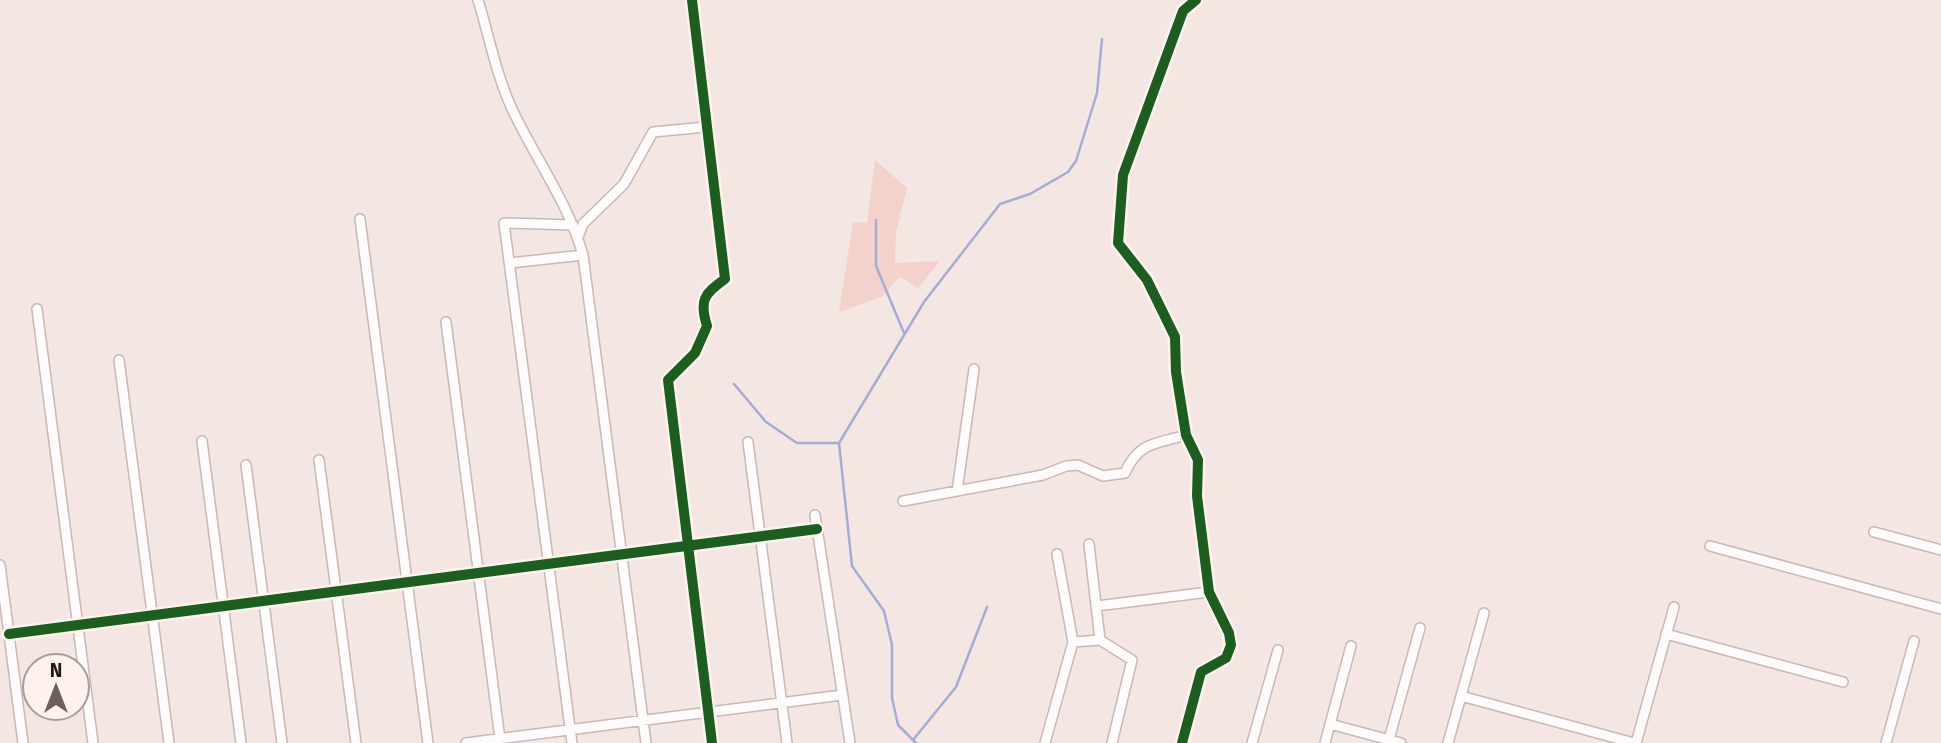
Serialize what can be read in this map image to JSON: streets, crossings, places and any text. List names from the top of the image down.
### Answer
{
  "north": "top"
}
